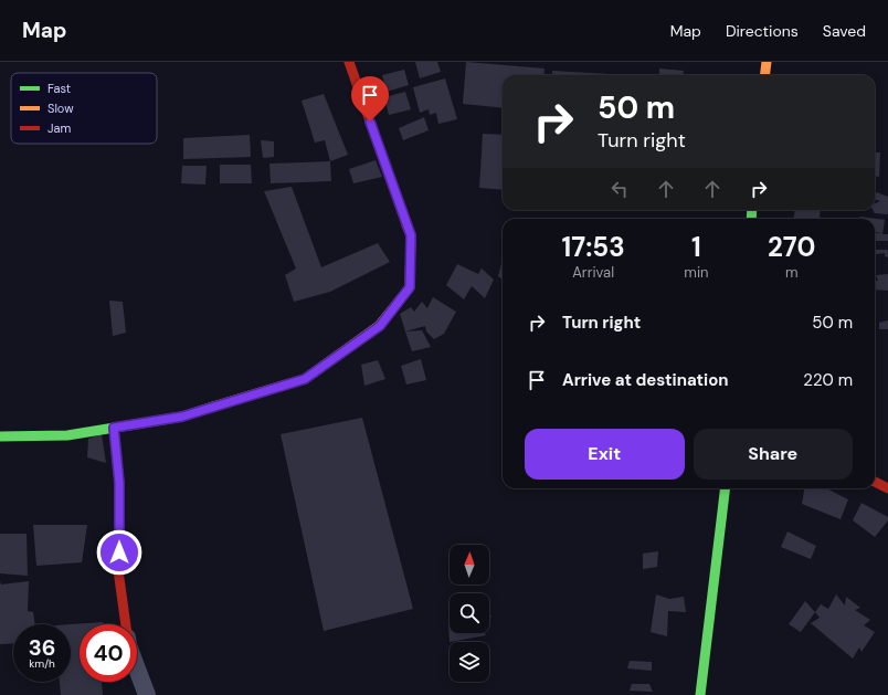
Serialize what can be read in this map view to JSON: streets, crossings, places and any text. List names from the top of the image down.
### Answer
{
  "legend": ["Fast", "Slow", "Jam"],
  "north": "top",
  "page": {
    "header": "Map",
    "nav": ["Map", "Directions", "Saved"],
    "turn": ["50 m", "Turn right"],
    "eta": [
      "17:53",
      "Arrival",
      "1",
      "min",
      "270",
      "m"
    ],
    "list": [
      {
        "name": "Turn right",
        "value": "50 m"
      },
      {
        "name": "Arrive at destination",
        "value": "220 m"
      }
    ],
    "buttons": ["Exit", "Share"],
    "speed": "36 km/h",
    "limit": "40"
  }
}
